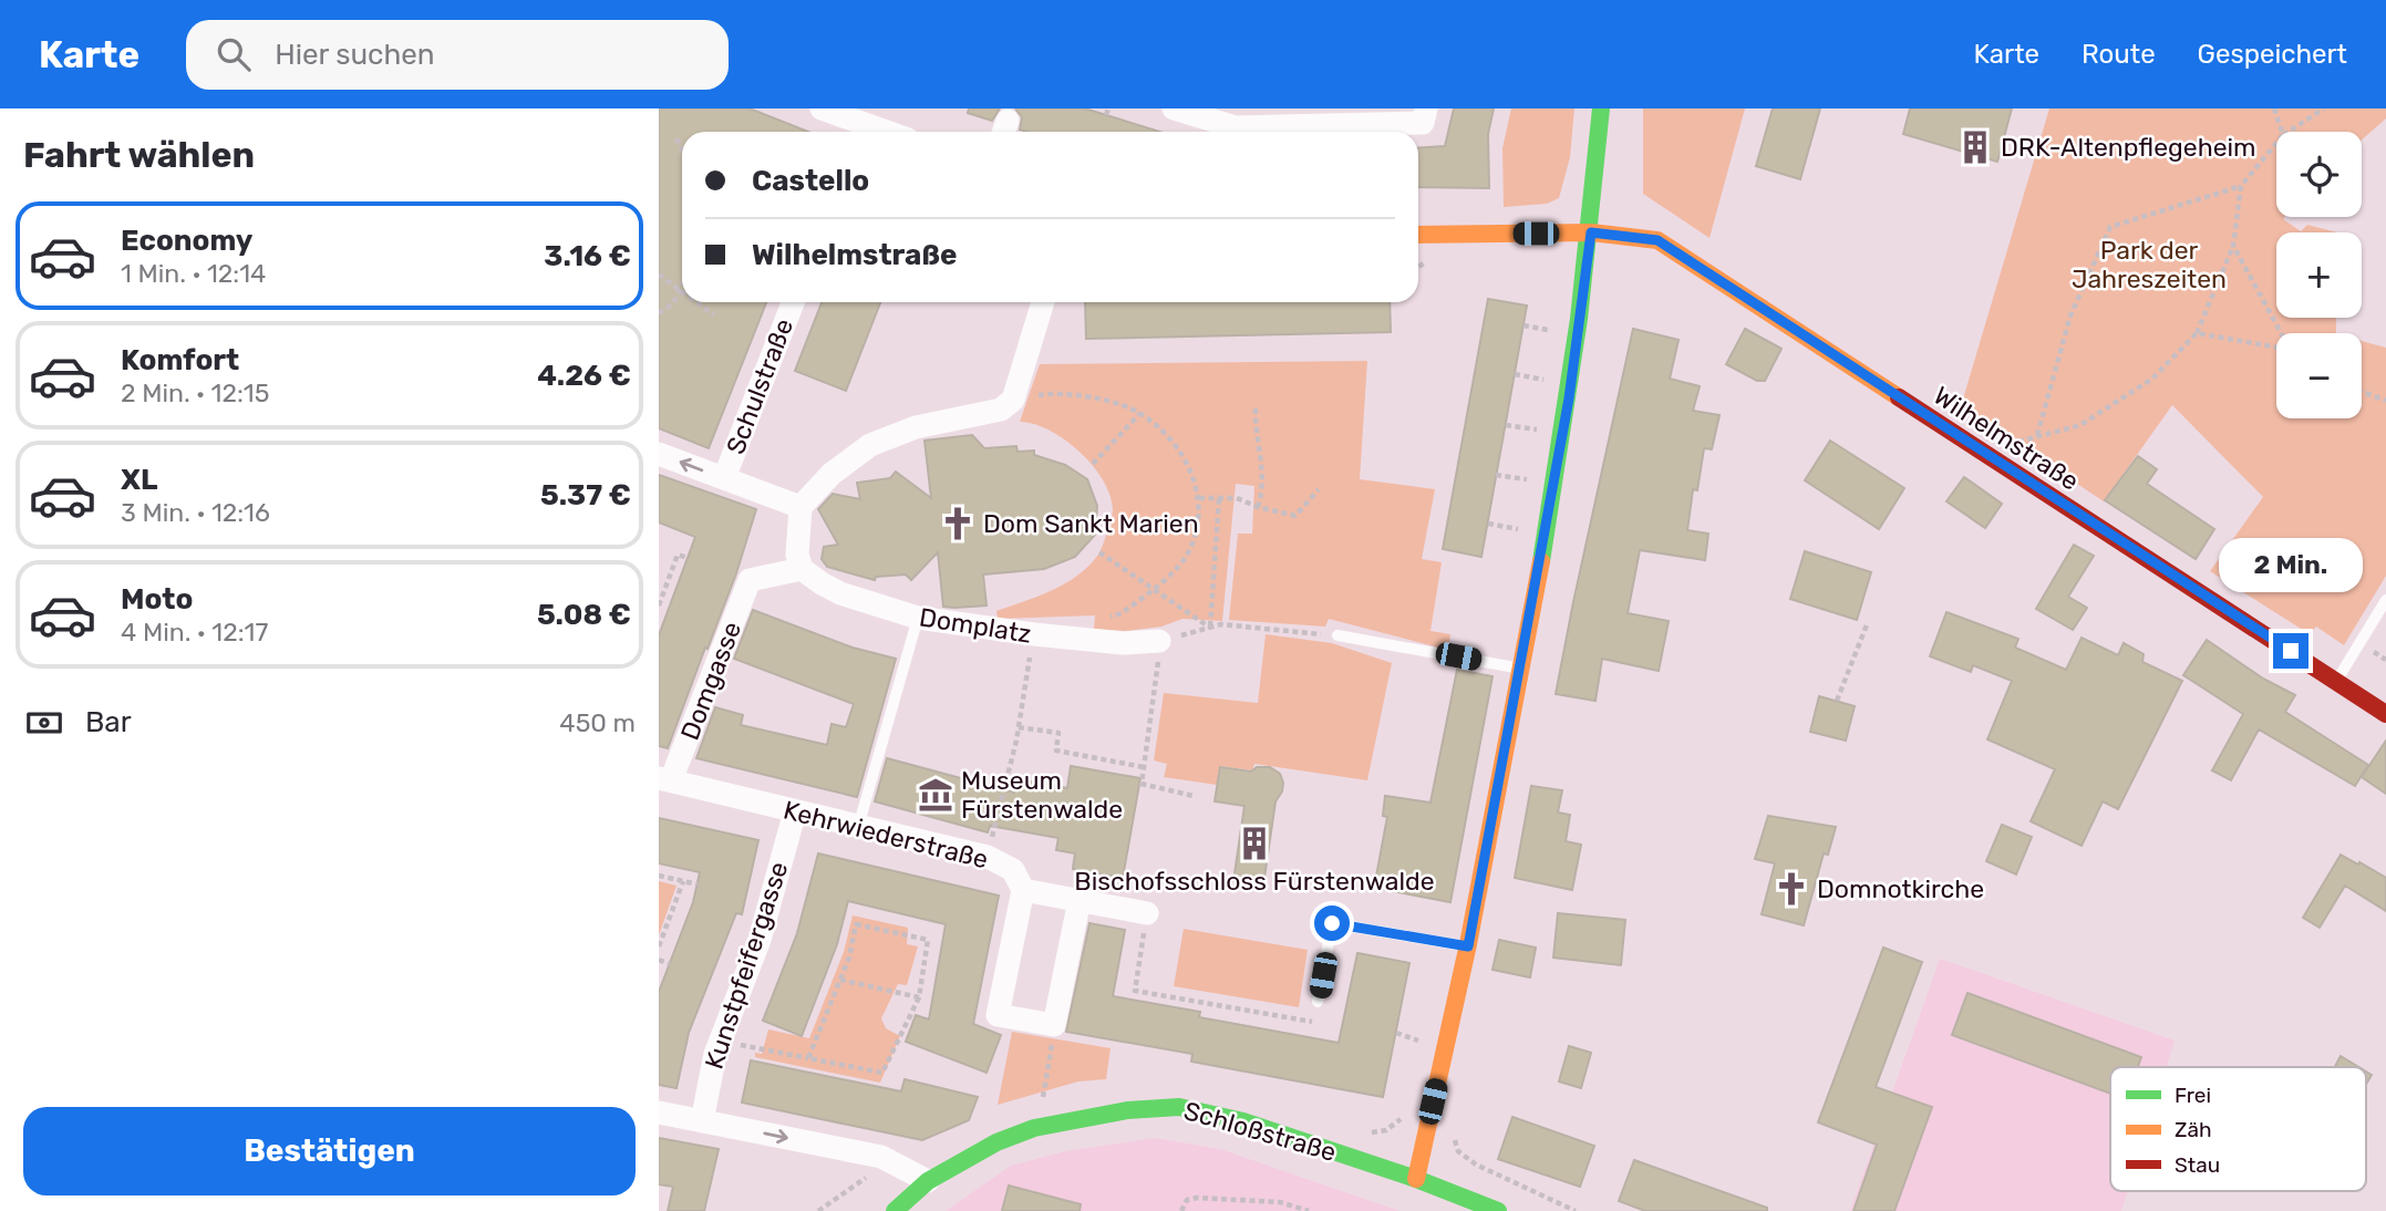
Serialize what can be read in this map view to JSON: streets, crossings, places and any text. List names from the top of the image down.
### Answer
{
  "streets": {
    "street": [
      "Schulstraße",
      "Wilhelmstraße",
      "Domplatz",
      "Domgasse",
      "Kehrwiederstraße",
      "Kunstpfeifergasse",
      "Schloßstraße"
    ]
  },
  "crossings": [
    ["Domplatz", "Domgasse"],
    ["Domgasse", "Kehrwiederstraße"],
    ["Kehrwiederstraße", "Kunstpfeifergasse"]
  ],
  "parks": ["Park der Jahreszeiten"],
  "places": {
    "building": ["DRK-Altenpflegeheim", "Bischofsschloss Fürstenwalde"],
    "church": ["Dom Sankt Marien", "Domnotkirche"],
    "museum": ["Museum Fürstenwalde"]
  },
  "legend": ["Frei", "Zäh", "Stau"],
  "page": {
    "header": "Karte",
    "search": "Hier suchen",
    "nav": ["Karte", "Route", "Gespeichert"],
    "heading": "Fahrt wählen",
    "map_buttons": ["+", "−"],
    "banner": ["Castello", "Wilhelmstraße"],
    "list": [
      {
        "name": "Economy",
        "note": "1 Min. · 12:14",
        "value": "3.16 €"
      },
      {
        "name": "Komfort",
        "note": "2 Min. · 12:15",
        "value": "4.26 €"
      },
      {
        "name": "XL",
        "note": "3 Min. · 12:16",
        "value": "5.37 €"
      },
      {
        "name": "Moto",
        "note": "4 Min. · 12:17",
        "value": "5.08 €"
      }
    ],
    "bubble": "2 Min.",
    "pay": ["Bar", "450 m"],
    "buttons": "Bestätigen"
  }
}
